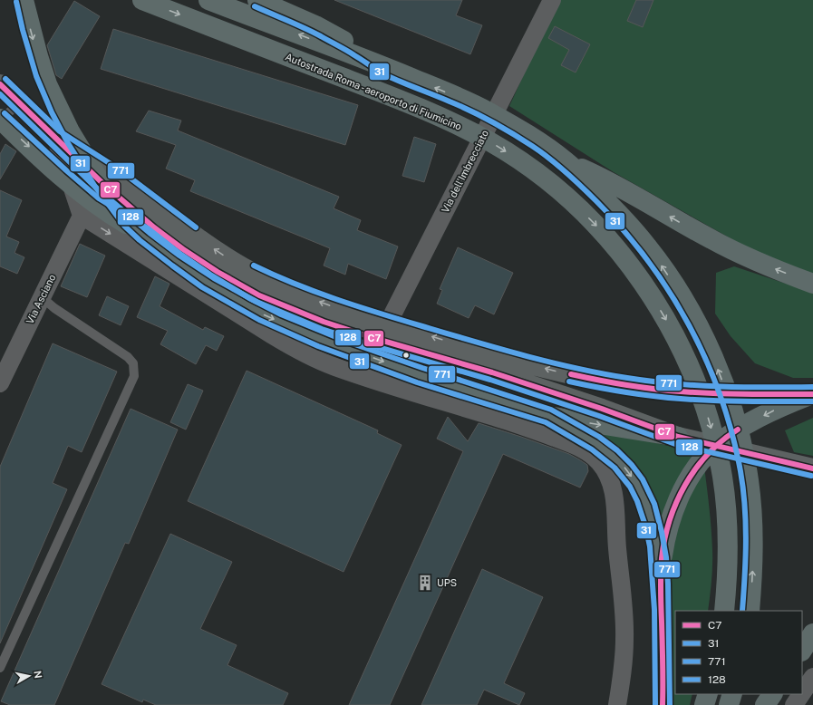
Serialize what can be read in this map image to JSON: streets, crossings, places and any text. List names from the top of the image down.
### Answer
{
  "streets": {
    "highway": ["Autostrada Roma - aeroporto di Fiumicino"],
    "street": ["Via dell'Imbrecciato", "Via Asciano"]
  },
  "places": {
    "building": ["UPS"]
  },
  "lines": [
    "transit line 31",
    "transit line 771",
    "transit line C7",
    "transit line 128"
  ],
  "legend": [
    "C7",
    "31",
    "771",
    "128"
  ],
  "north": "right"
}
